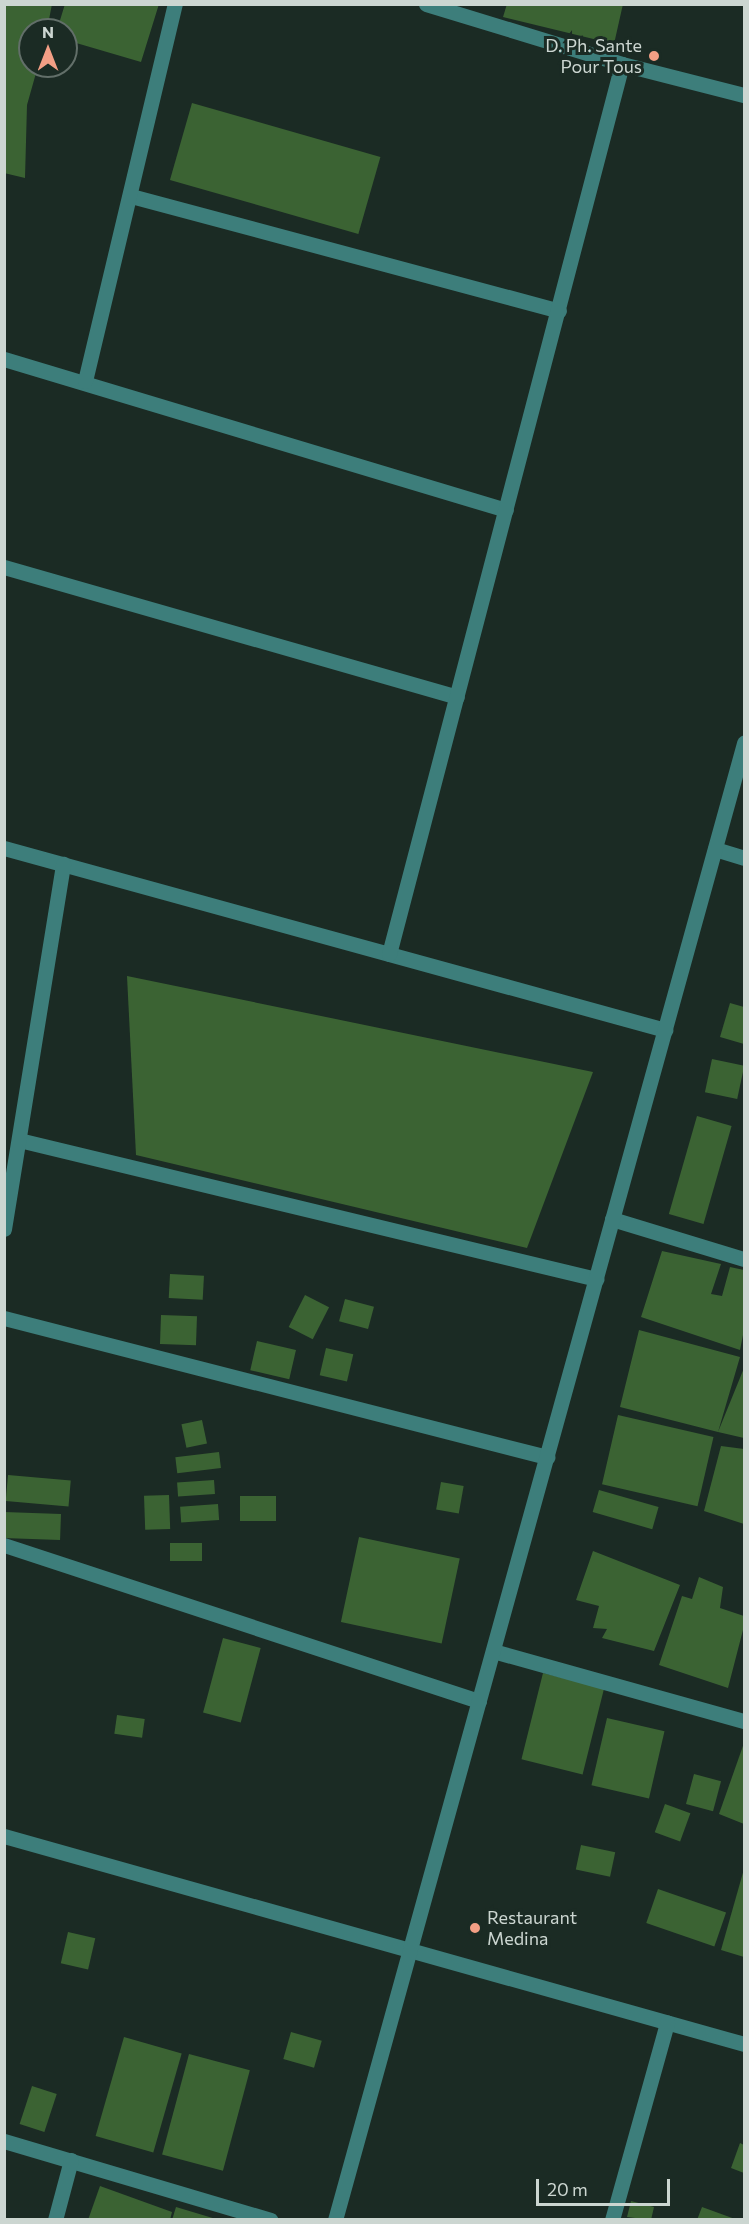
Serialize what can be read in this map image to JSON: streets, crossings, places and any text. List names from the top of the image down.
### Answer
{
  "places": ["D. Ph. Sante Pour Tous", "Restaurant Medina"],
  "scale_bar": "20 m",
  "north": "top"
}
